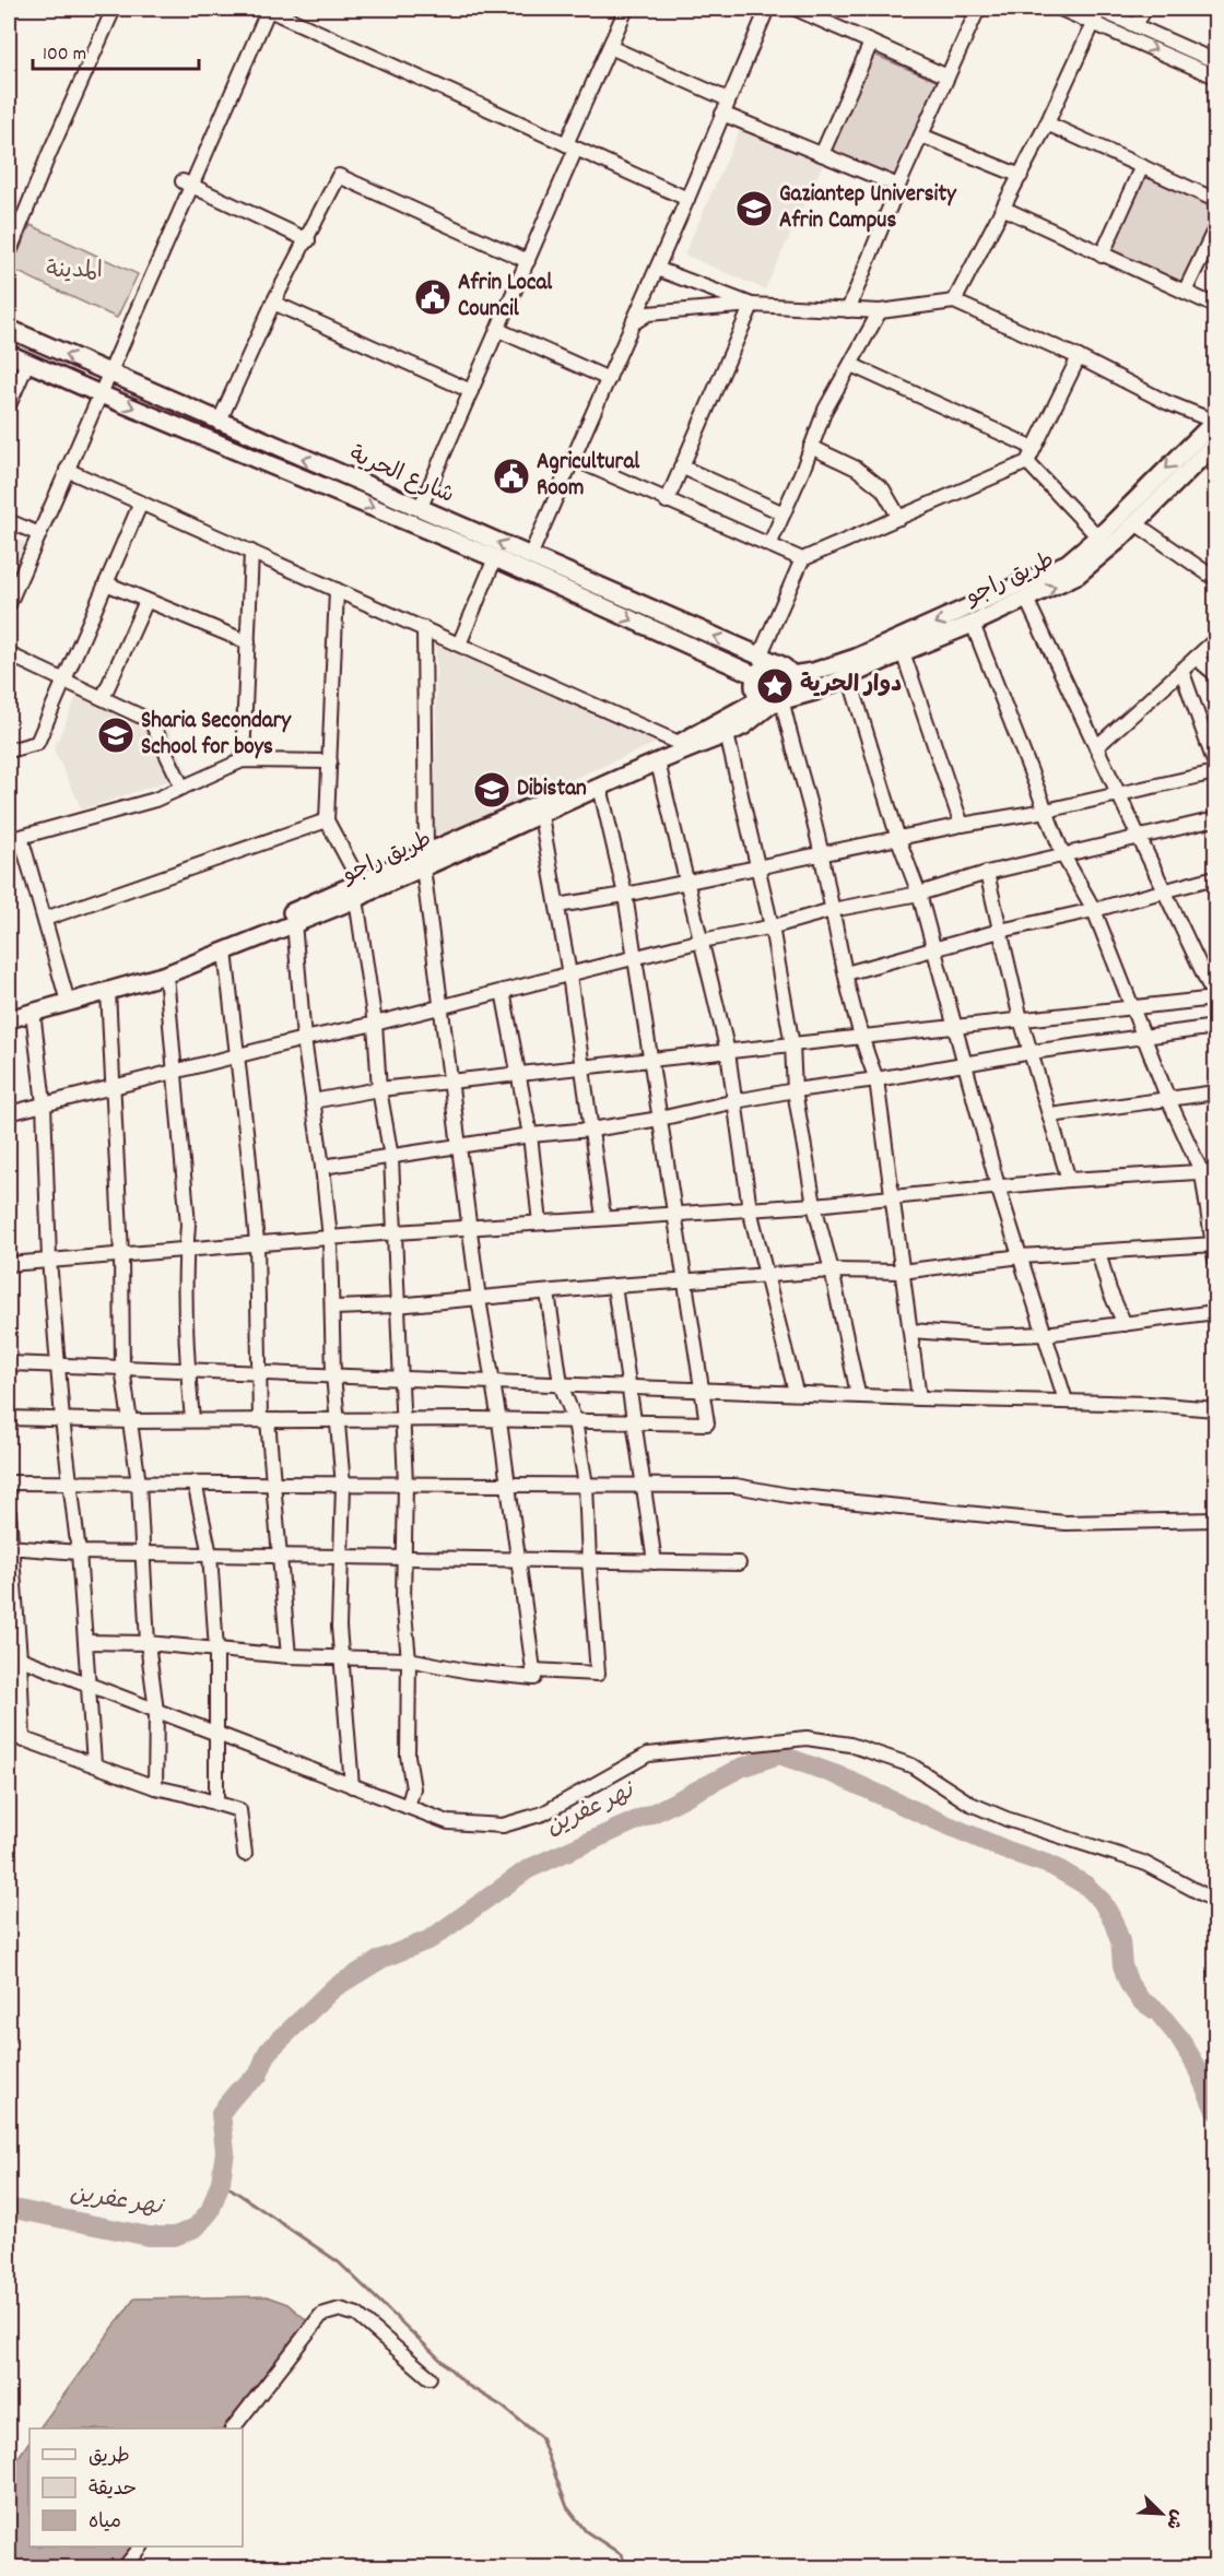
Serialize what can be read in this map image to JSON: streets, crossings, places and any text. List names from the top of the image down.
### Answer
{
  "streets": {
    "main road": ["شارع الحرية", "طريق راجو"]
  },
  "crossings": [
    ["شارع الحرية", "طريق راجو"]
  ],
  "water": ["نهر عفرين"],
  "parks": ["المدينة"],
  "places": {
    "school or university": ["Gaziantep University Afrin Campus", "Sharia Secondary School for boys", "Dibistan"],
    "public building": ["Afrin Local Council", "Agricultural Room"],
    "place": ["دوار الحرية"]
  },
  "legend": ["طريق", "حديقة", "مياه"],
  "scale_bar": "100 m",
  "north": "bottom right"
}
